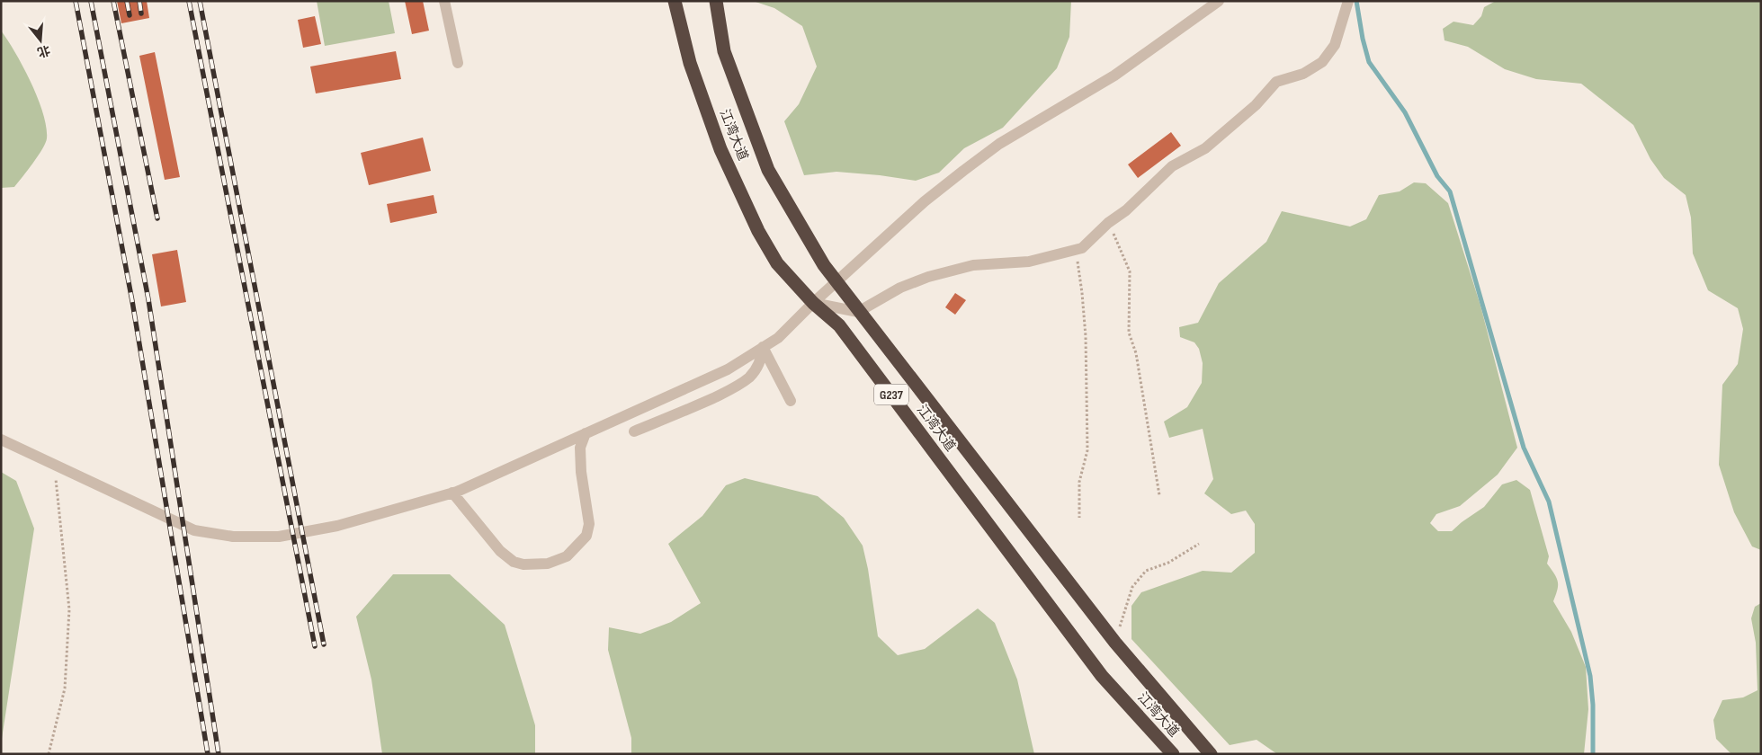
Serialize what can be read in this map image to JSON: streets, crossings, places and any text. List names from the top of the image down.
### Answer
{
  "streets": {
    "highway": ["江湾大道", "G237"]
  },
  "north": "bottom"
}
